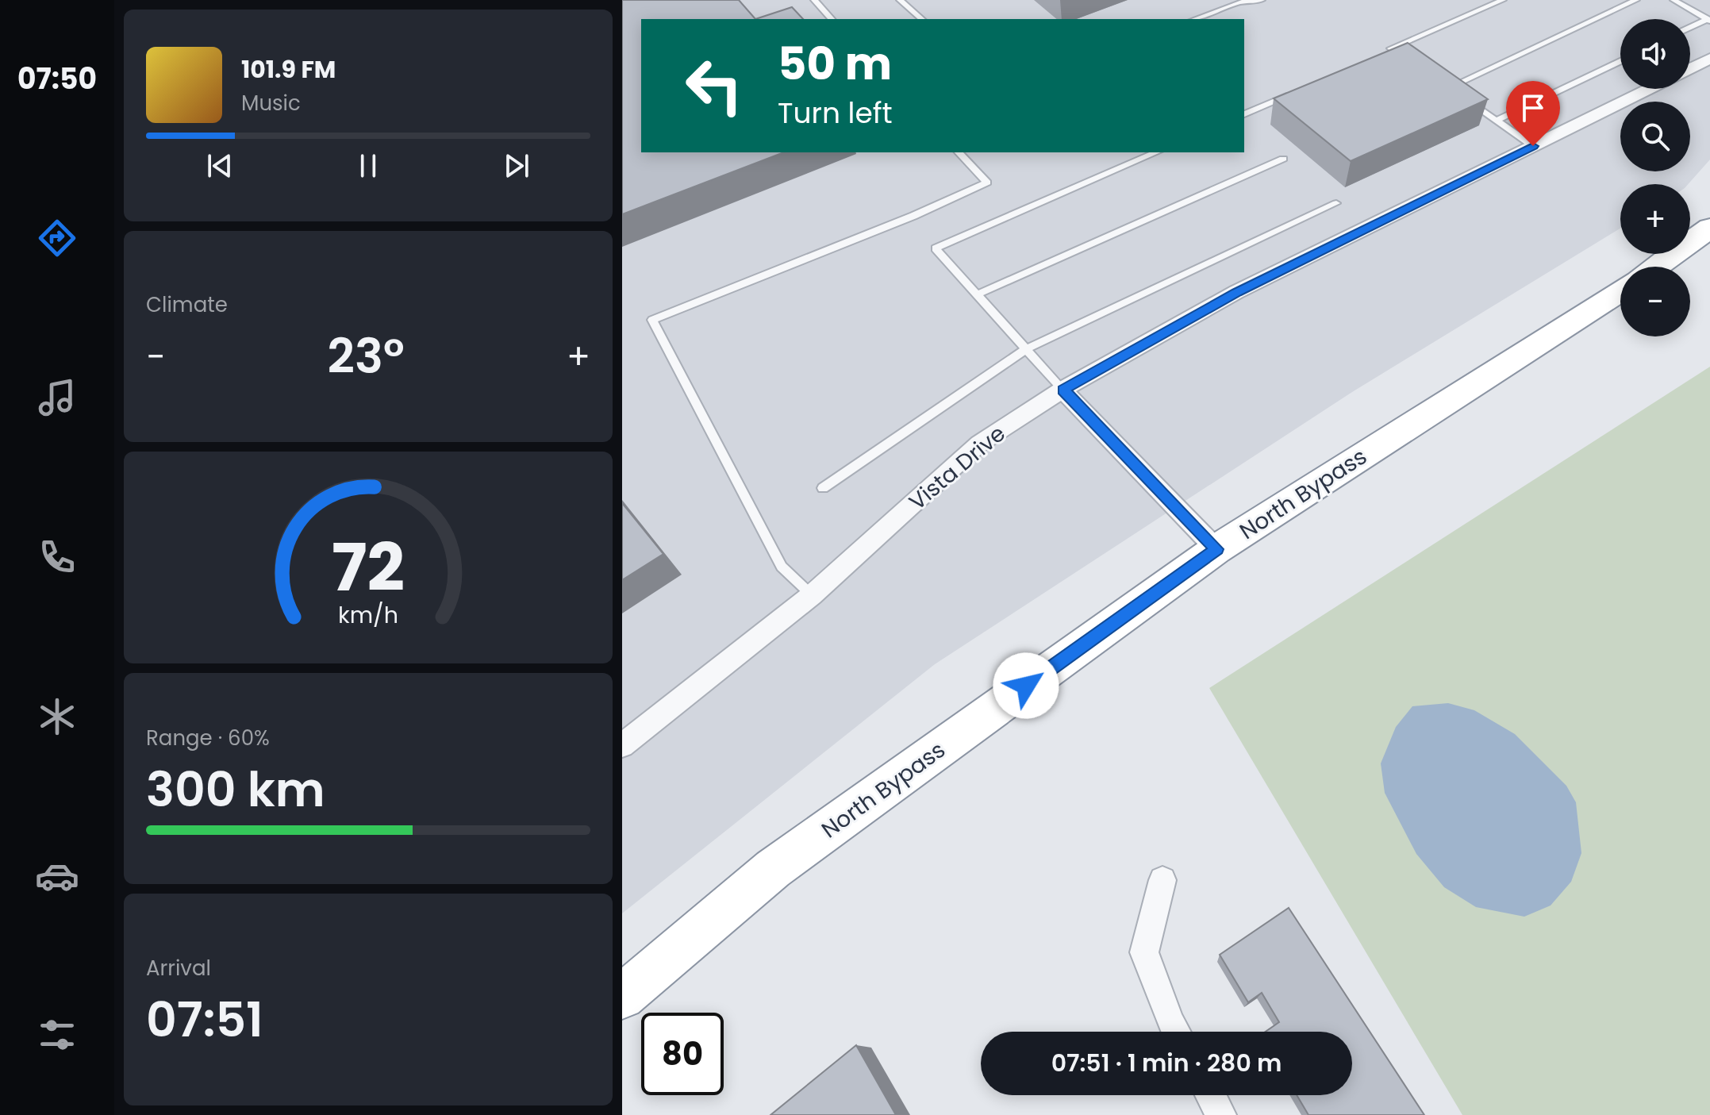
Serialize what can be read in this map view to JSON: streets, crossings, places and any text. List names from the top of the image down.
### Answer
{
  "streets": {
    "highway": ["North Bypass"],
    "street": ["Vista Drive"]
  },
  "page": {
    "tabs": "07:50",
    "map_buttons": ["+", "−"],
    "turn": ["50 m", "Turn left"],
    "song": ["101.9 FM", "Music"],
    "tile": [
      "Climate",
      ["Range · 60%", "300 km"],
      ["Arrival", "07:51"]
    ],
    "heat": ["−", "23°", "+"],
    "limit": "80",
    "trip": "07:51 · 1 min · 280 m",
    "gauge": ["72", "km/h"]
  }
}
